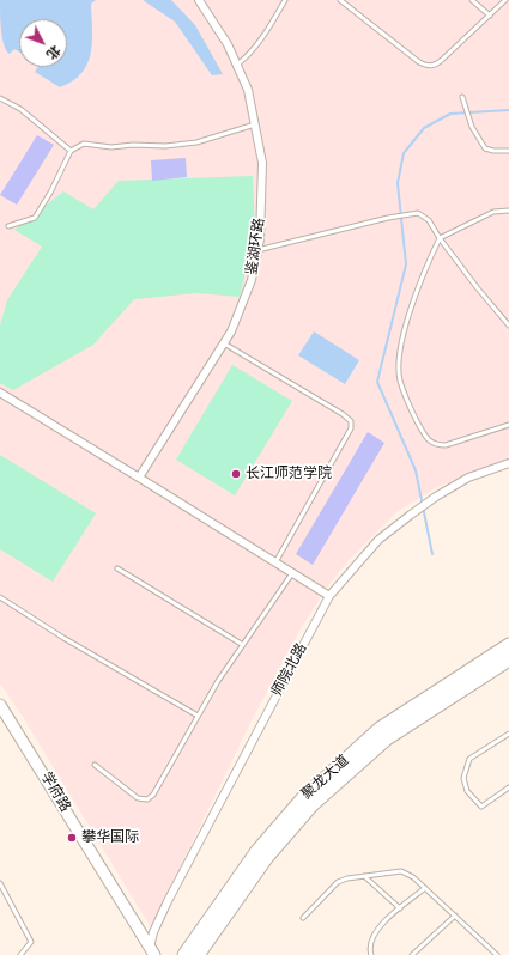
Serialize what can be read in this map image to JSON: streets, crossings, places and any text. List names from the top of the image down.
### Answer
{
  "streets": {
    "highway": ["聚龙大道"],
    "street": ["鉴湖环路", "师院北路", "学府路"]
  },
  "crossings": [
    ["师院北路", "学府路"]
  ],
  "places": ["长江师范学院", "攀华国际"],
  "north": "bottom right"
}
